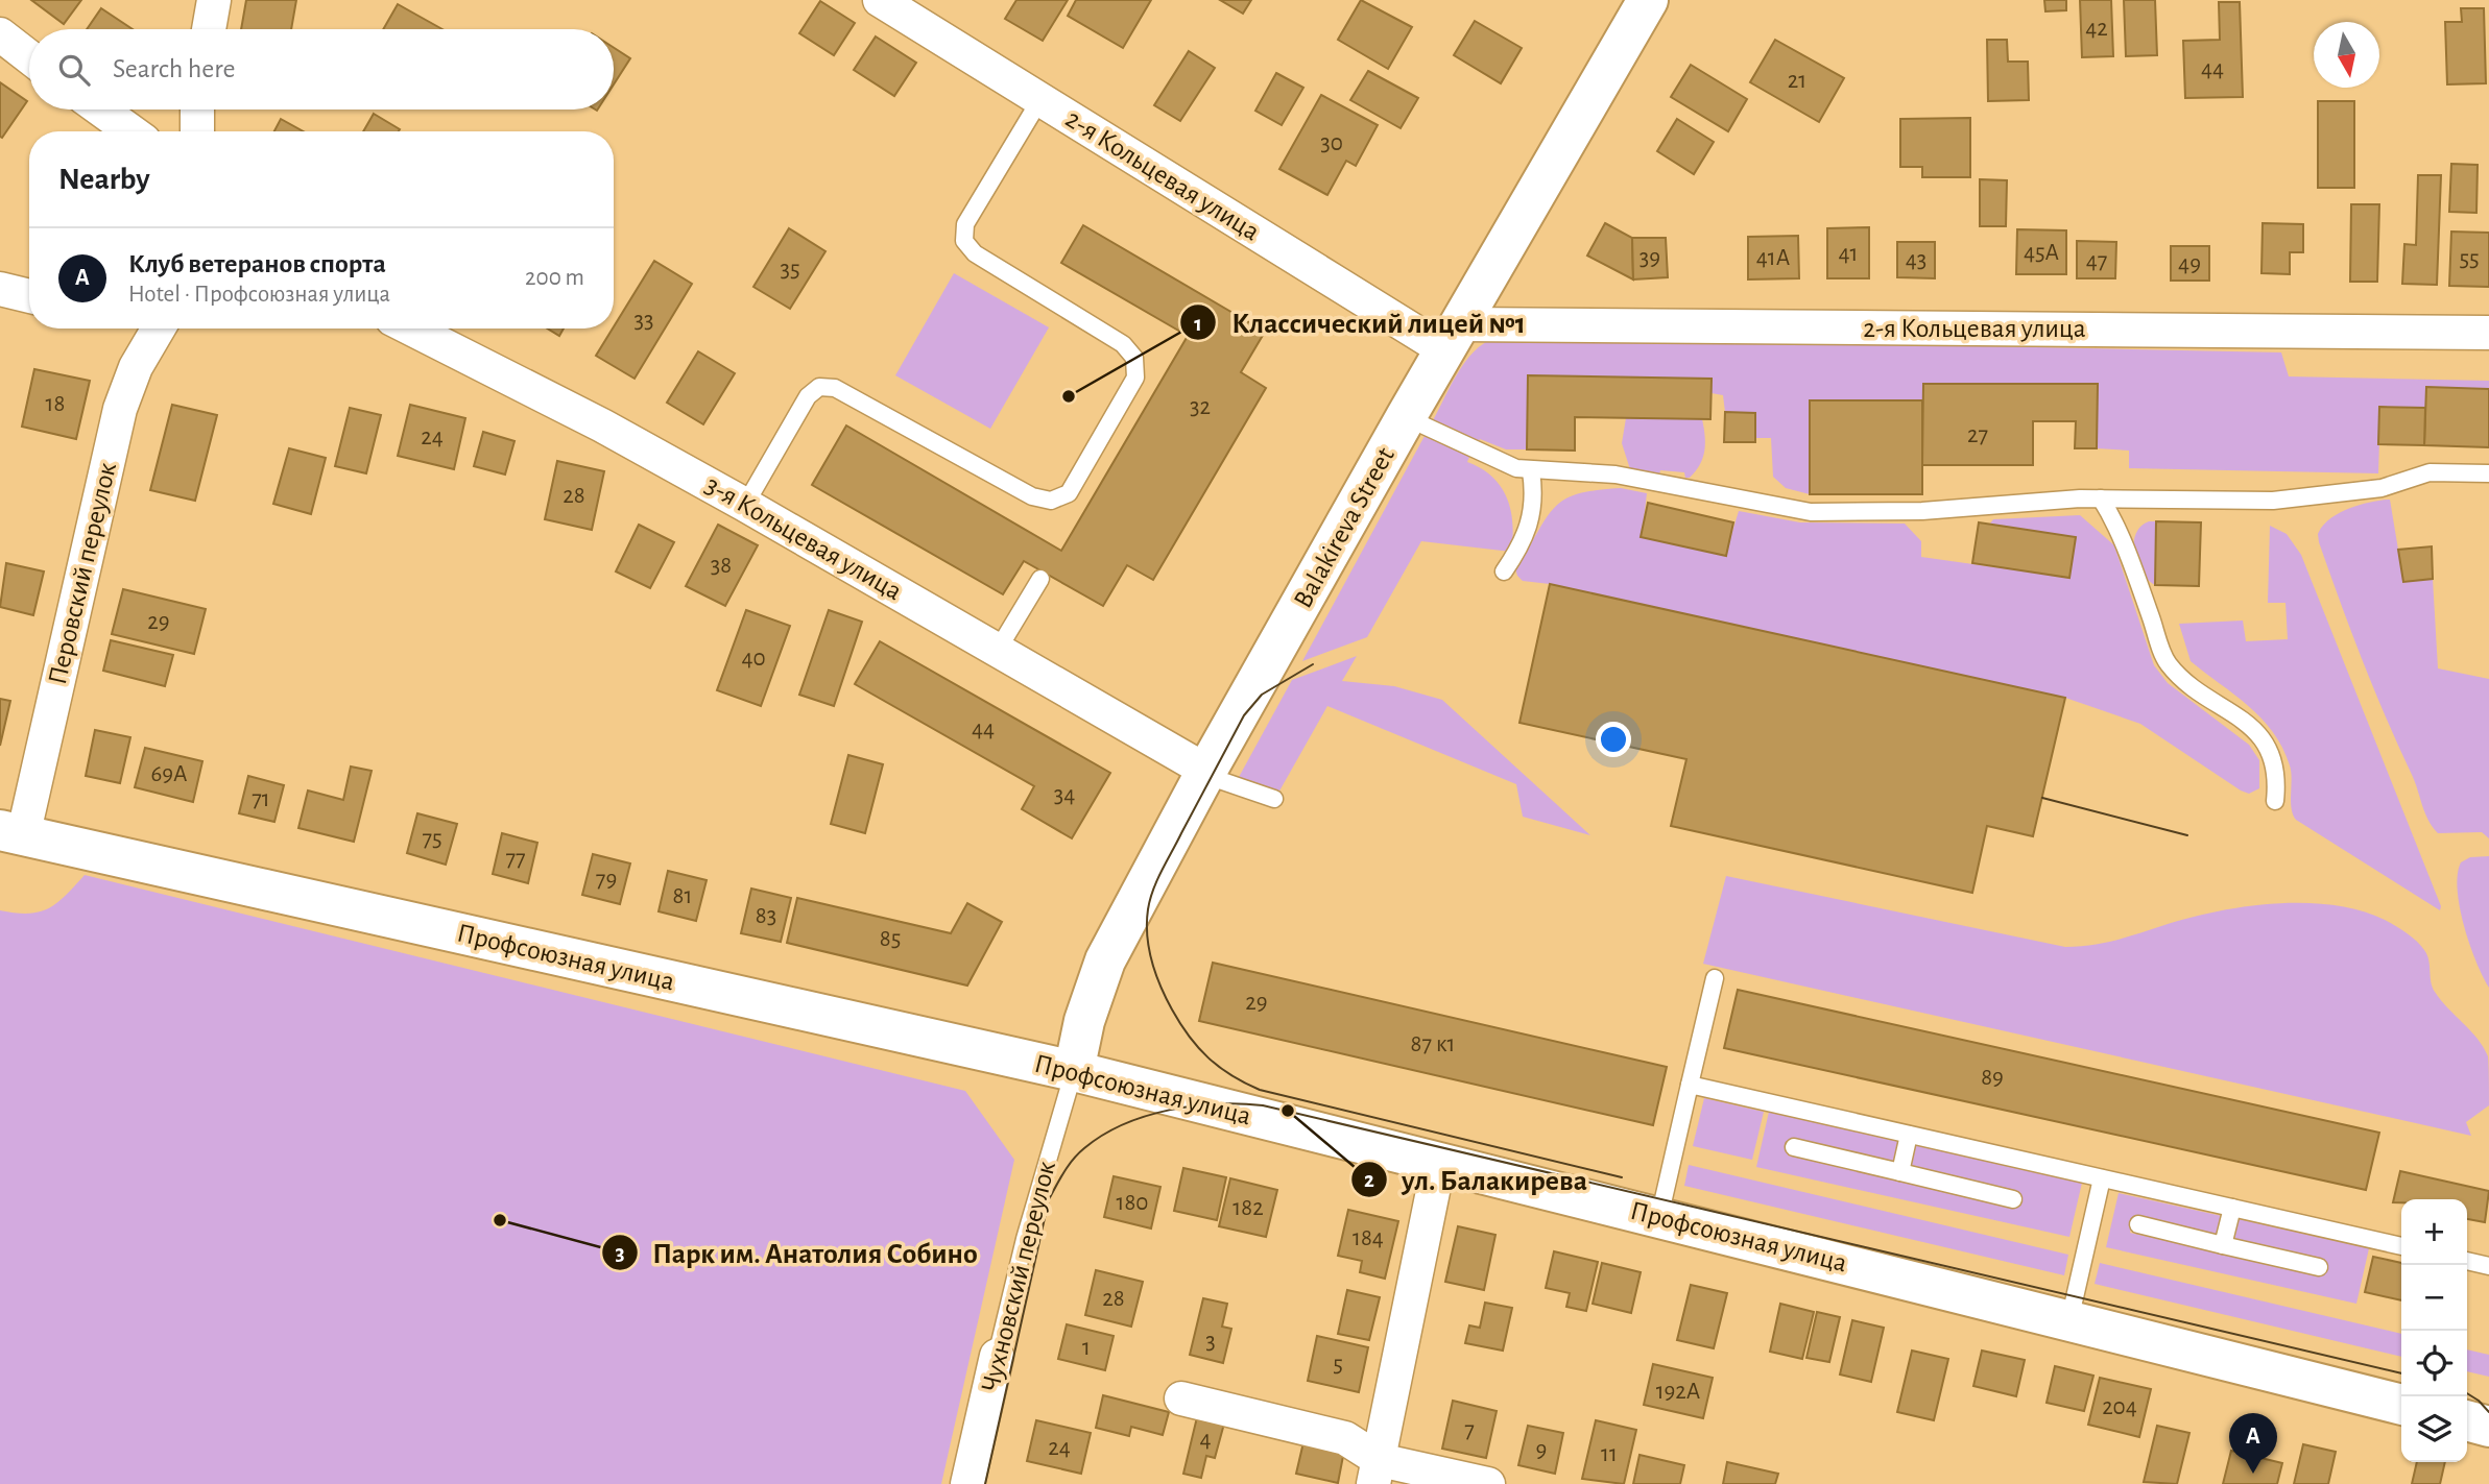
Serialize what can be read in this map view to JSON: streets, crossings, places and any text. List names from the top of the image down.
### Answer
{
  "streets": {
    "main road": ["Balakireva Street", "Профсоюзная улица"],
    "street": [
      "2-я Кольцевая улица",
      "3-я Кольцевая улица",
      "Перовский переулок",
      "Чухновский переулок"
    ]
  },
  "crossings": [
    ["2-я Кольцевая улица", "Balakireva Street"],
    ["Balakireva Street", "3-я Кольцевая улица"],
    ["Balakireva Street", "Профсоюзная улица"],
    ["Balakireva Street", "Чухновский переулок"],
    ["Перовский переулок", "Профсоюзная улица"],
    ["Профсоюзная улица", "Чухновский переулок"]
  ],
  "places": ["Классический лицей №1", "ул. Балакирева", "Парк им. Анатолия Собино"],
  "house_numbers": [
    "42",
    "44",
    "21",
    "30",
    "45А",
    "41",
    "39",
    "41А",
    "55",
    "43",
    "47",
    "49",
    "35",
    "33",
    "18",
    "32",
    "27",
    "24",
    "28",
    "38",
    "29",
    "40",
    "44",
    "69А",
    "34",
    "71",
    "75",
    "77",
    "79",
    "81",
    "83",
    "85",
    "29",
    "87 к1",
    "89",
    "180",
    "182",
    "184",
    "28",
    "3",
    "1",
    "5",
    "192А",
    "204",
    "7",
    "4",
    "24",
    "9",
    "11"
  ],
  "north": "bottom",
  "page": {
    "search": "Search here",
    "heading": "Nearby",
    "list": [
      {
        "mark": "A",
        "name": "Клуб ветеранов спорта",
        "note": "Hotel · Профсоюзная улица",
        "value": "200 m"
      }
    ],
    "map_buttons": ["+", "−"],
    "pins": "A"
  }
}
